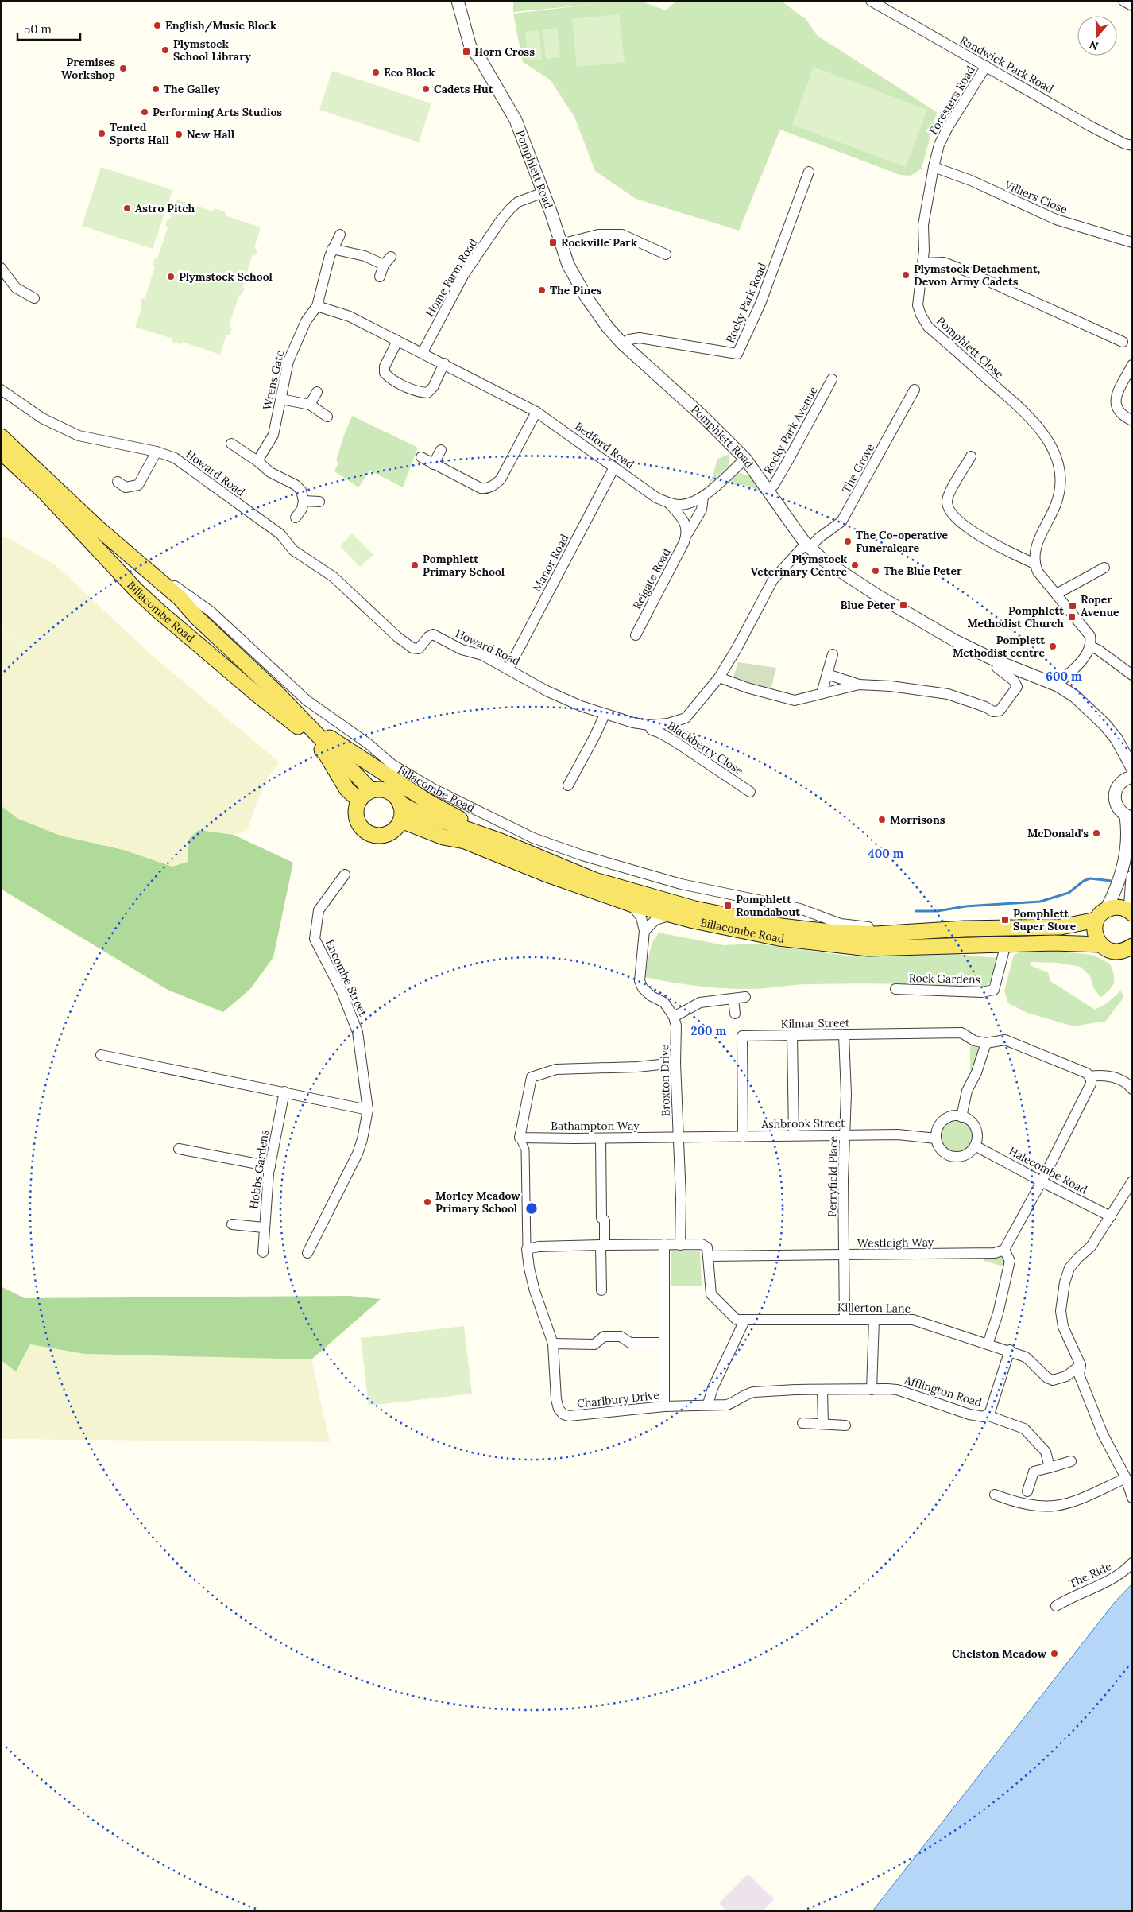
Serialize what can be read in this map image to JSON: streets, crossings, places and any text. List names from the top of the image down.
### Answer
{
  "streets": {
    "main road": ["Billacombe Road"],
    "street": [
      "Randwick Park Road",
      "Foresters Road",
      "Pomphlett Road",
      "Villiers Close",
      "Home Farm Road",
      "Rocky Park Road",
      "Pomphlett Close",
      "Wrens Gate",
      "Rocky Park Avenue",
      "Bedford Road",
      "The Grove",
      "Howard Road",
      "Manor Road",
      "Reigate Road",
      "Blackberry Close",
      "Encombe Street",
      "Rock Gardens",
      "Kilmar Street",
      "Broxton Drive",
      "Ashbrook Street",
      "Bathampton Way",
      "Hobbs Gardens",
      "Halecombe Road",
      "Perryfield Place",
      "Westleigh Way",
      "Killerton Lane",
      "Afflington Road",
      "Charlbury Drive",
      "The Ride"
    ]
  },
  "crossings": [
    ["Randwick Park Road", "Foresters Road"],
    ["Foresters Road", "Villiers Close"],
    ["Foresters Road", "Pomphlett Close"],
    ["Pomphlett Road", "Home Farm Road"],
    ["Pomphlett Road", "Rocky Park Road"],
    ["Pomphlett Road", "Rocky Park Avenue"],
    ["Pomphlett Road", "Bedford Road"],
    ["Pomphlett Road", "The Grove"],
    ["Pomphlett Road", "Howard Road"],
    ["Home Farm Road", "Bedford Road"],
    ["Wrens Gate", "Bedford Road"],
    ["Bedford Road", "Manor Road"],
    ["Bedford Road", "Reigate Road"],
    ["The Grove", "Howard Road"],
    ["Howard Road", "Manor Road"],
    ["Howard Road", "Blackberry Close"],
    ["Billacombe Road", "Rock Gardens"],
    ["Kilmar Street", "Ashbrook Street"],
    ["Kilmar Street", "Perryfield Place"],
    ["Broxton Drive", "Ashbrook Street"],
    ["Broxton Drive", "Bathampton Way"],
    ["Ashbrook Street", "Bathampton Way"],
    ["Ashbrook Street", "Halecombe Road"],
    ["Ashbrook Street", "Perryfield Place"],
    ["Perryfield Place", "Westleigh Way"],
    ["Perryfield Place", "Killerton Lane"],
    ["Westleigh Way", "Killerton Lane"],
    ["Killerton Lane", "Afflington Road"],
    ["Afflington Road", "Charlbury Drive"]
  ],
  "places": {
    "other": [
      "English/Music Block",
      "Plymstock School Library",
      "Premises Workshop",
      "Eco Block",
      "The Galley",
      "Cadets Hut",
      "Performing Arts Studios",
      "Tented Sports Hall",
      "New Hall",
      "Astro Pitch",
      "Plymstock Detachment, Devon Army Cadets",
      "Plymstock School",
      "The Pines",
      "The Co-operative Funeralcare",
      "Pomphlett Primary School",
      "Plymstock Veterinary Centre",
      "The Blue Peter",
      "Pomplett Methodist centre",
      "Morrisons",
      "McDonald's",
      "Morley Meadow Primary School",
      "Chelston Meadow"
    ],
    "transit": [
      "Horn Cross",
      "Rockville Park",
      "Blue Peter",
      "Roper Avenue",
      "Pomphlett Methodist Church",
      "Pomphlett Roundabout",
      "Pomphlett Super Store"
    ]
  },
  "scale_bar": "50 m",
  "north": "bottom",
  "rings": ["600 m", "400 m", "200 m"]
}
